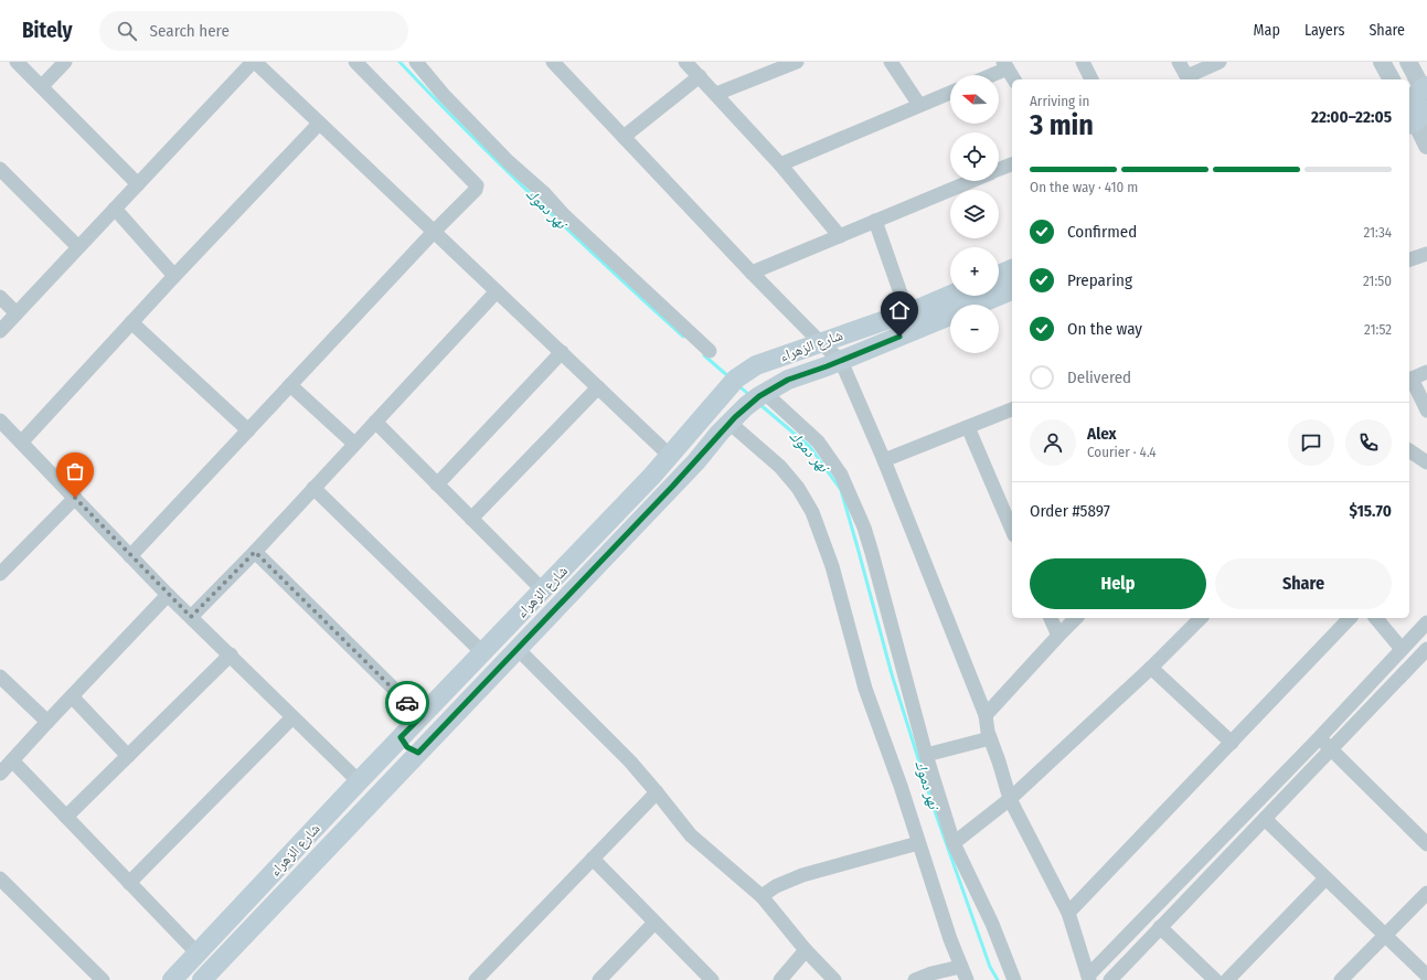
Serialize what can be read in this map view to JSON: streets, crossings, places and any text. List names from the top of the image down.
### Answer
{
  "streets": {
    "main road": ["شارع الزهراء"]
  },
  "water": ["نهر دموك"],
  "north": "left",
  "page": {
    "header": "Bitely",
    "search": "Search here",
    "nav": ["Map", "Layers", "Share"],
    "map_buttons": ["+", "−"],
    "heading": ["3 min", "Arriving in", "22:00–22:05"],
    "panel": [
      "Alex",
      "Courier · 4.4",
      "Order #5897",
      "$15.70"
    ],
    "bar": "On the way · 410 m",
    "list": [
      ["Confirmed", "21:34"],
      ["Preparing", "21:50"],
      ["On the way", "21:52"],
      "Delivered"
    ],
    "buttons": ["Help", "Share"]
  }
}
